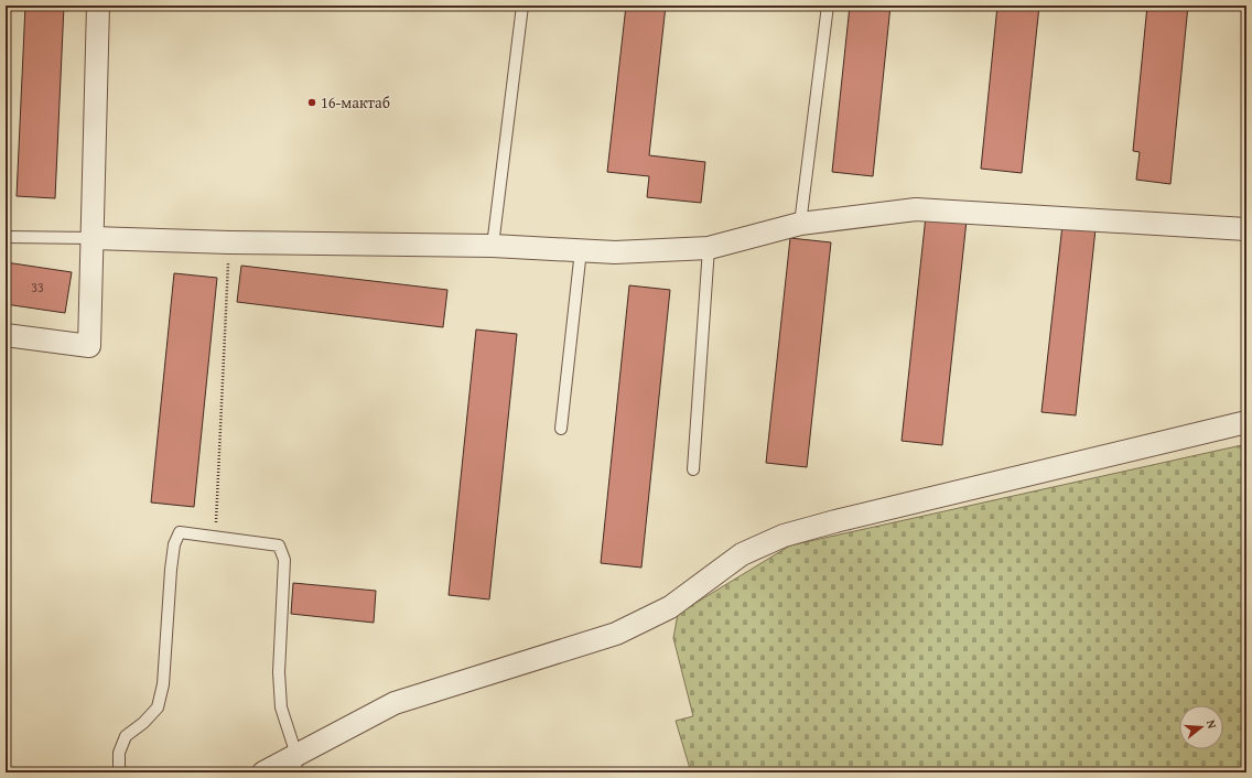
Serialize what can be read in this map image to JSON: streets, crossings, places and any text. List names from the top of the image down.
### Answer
{
  "places": ["16-мактаб"],
  "house_numbers": ["33"],
  "north": "right"
}
